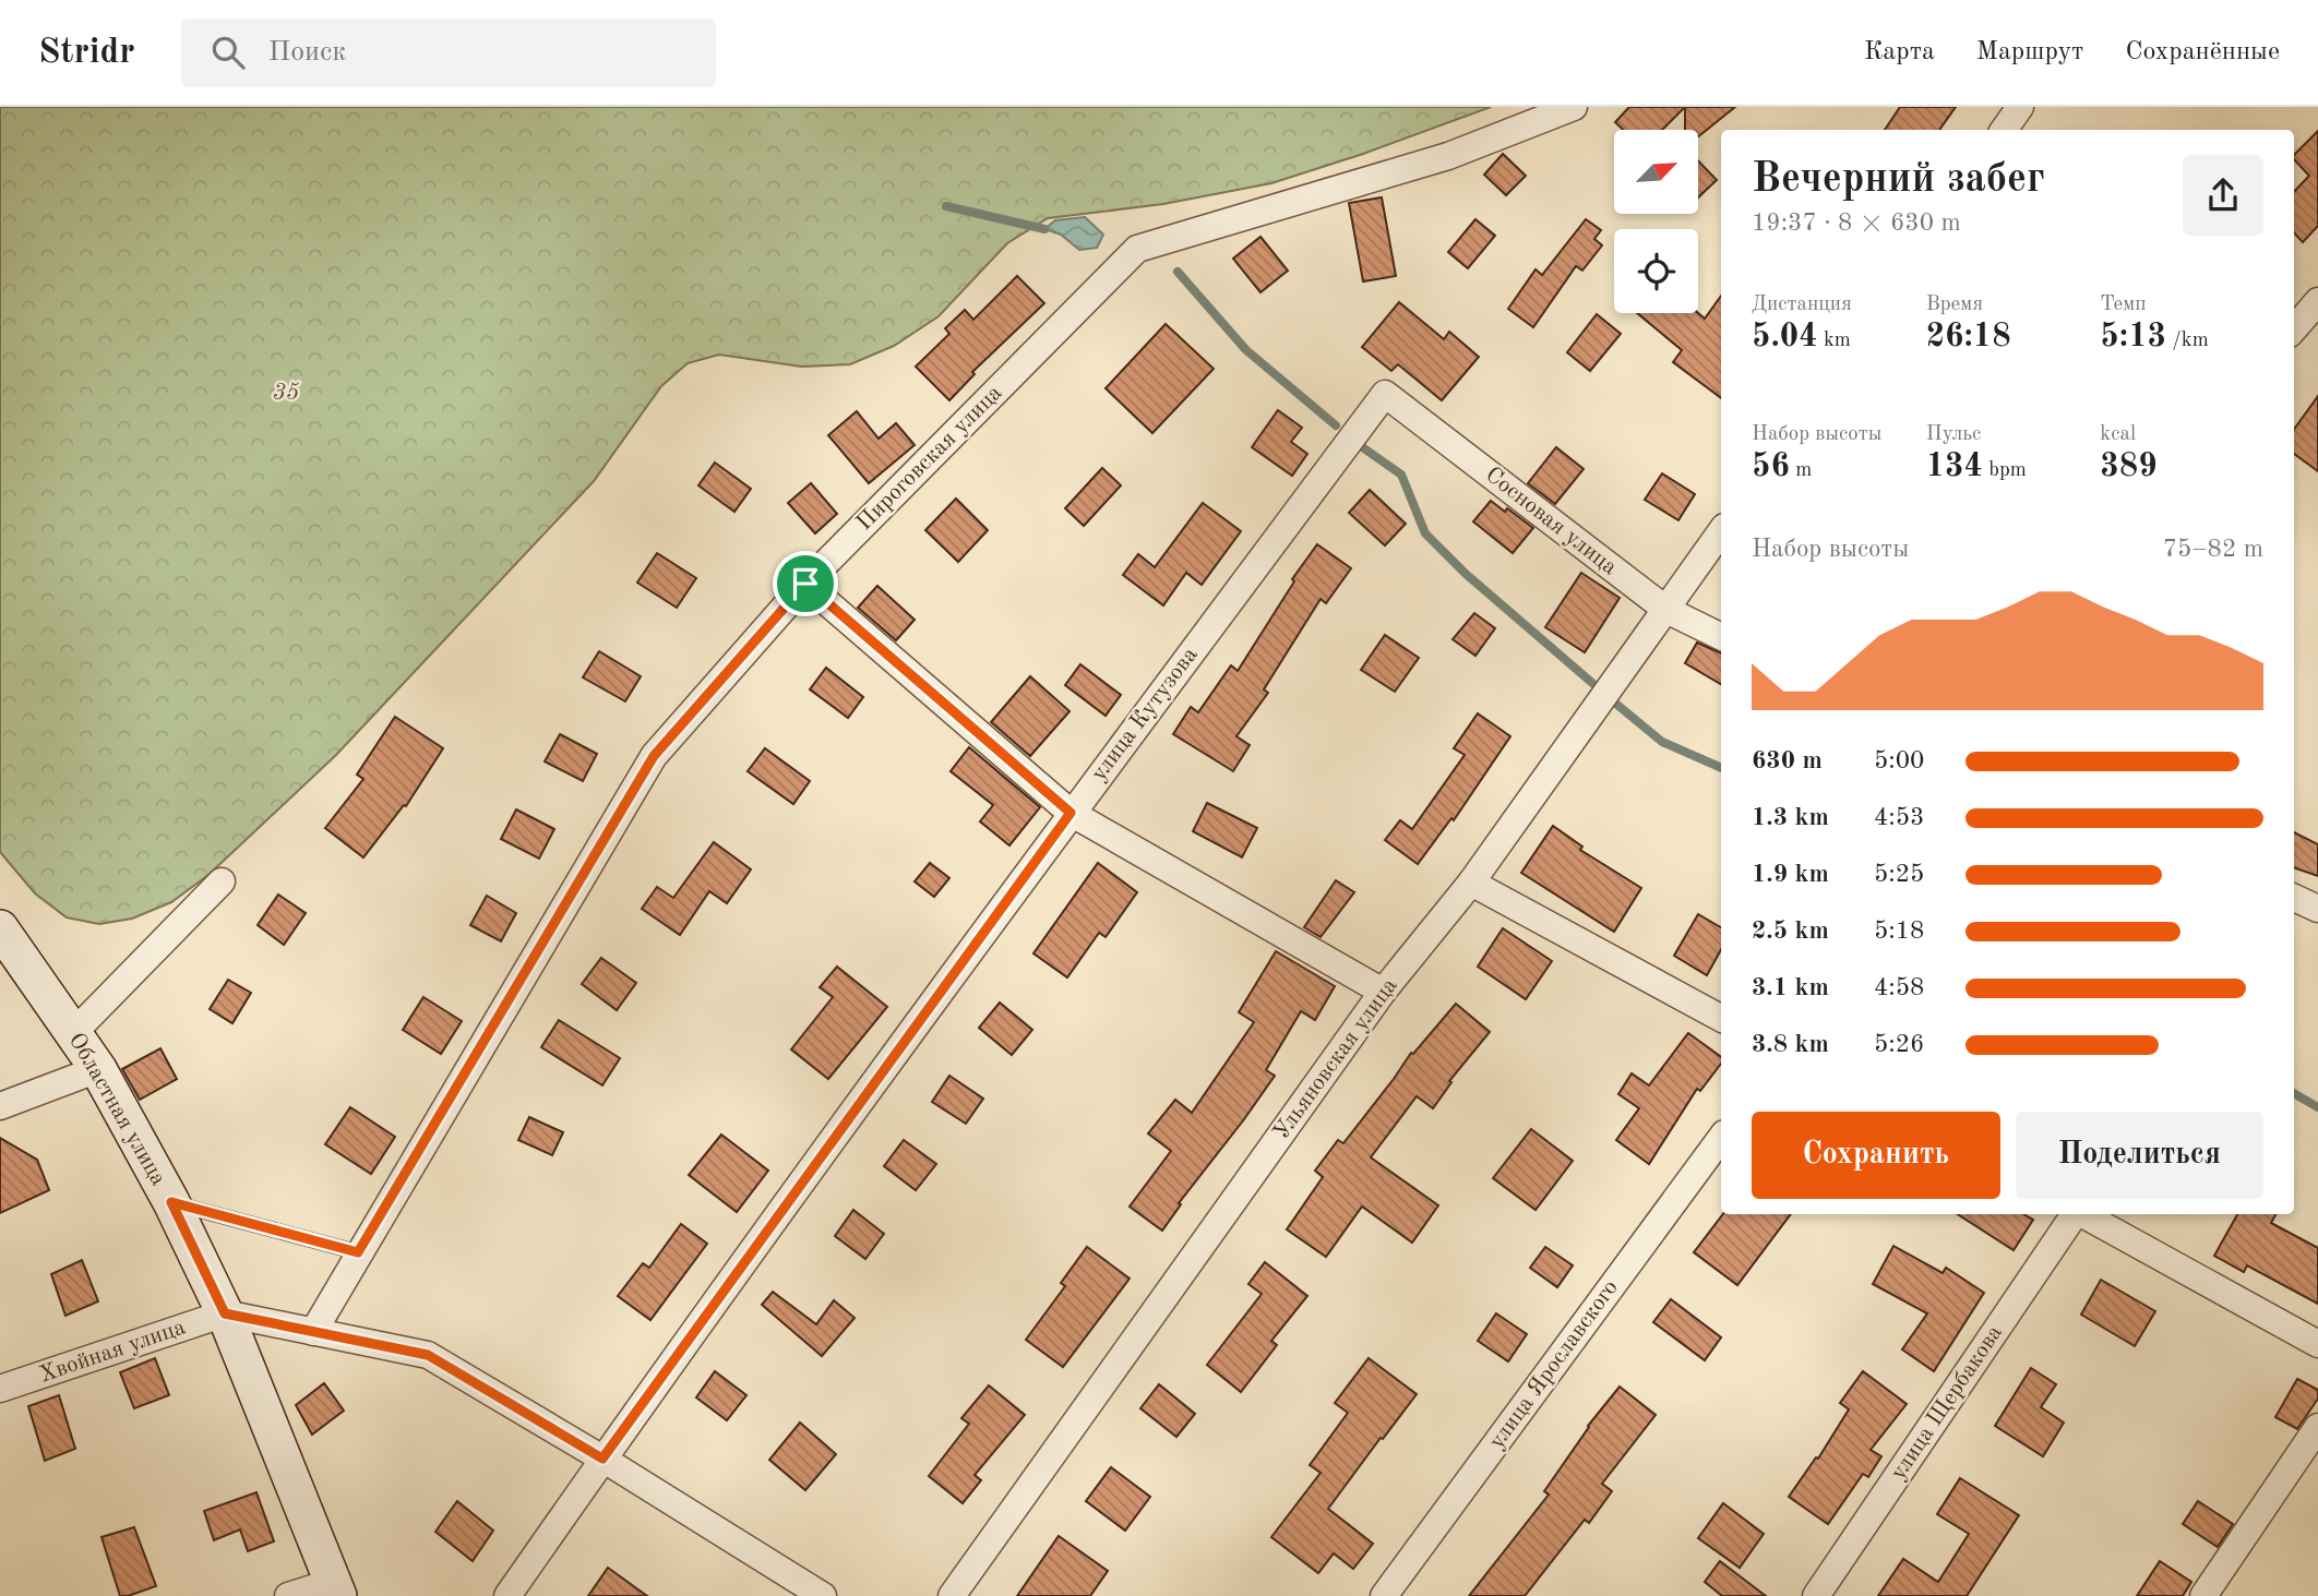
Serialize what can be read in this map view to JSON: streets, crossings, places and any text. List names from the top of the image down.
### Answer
{
  "streets": {
    "main road": ["Областная улица"],
    "street": [
      "Пироговская улица",
      "Сосновая улица",
      "улица Кутузова",
      "Ульяновская улица",
      "Хвойная улица",
      "улица Ярославского",
      "улица Щербакова"
    ]
  },
  "crossings": [
    ["Сосновая улица", "улица Кутузова"],
    ["Сосновая улица", "Ульяновская улица"],
    ["Областная улица", "Хвойная улица"]
  ],
  "parks": ["35"],
  "north": "top right",
  "page": {
    "header": "Stridr",
    "search": "Поиск",
    "nav": ["Карта", "Маршрут", "Сохранённые"],
    "heading": ["Вечерний забег", "19:37 · 8 × 630 m"],
    "stats": [
      ["Дистанция", "5.04 km"],
      ["Время", "26:18"],
      ["Темп", "5:13 /km"],
      ["Набор высоты", "56 m"],
      ["Пульс", "134 bpm"],
      ["kcal", "389"]
    ],
    "chart": ["Набор высоты", "75–82 m"],
    "list": [
      {
        "name": "630 m",
        "note": "5:00"
      },
      {
        "name": "1.3 km",
        "note": "4:53"
      },
      {
        "name": "1.9 km",
        "note": "5:25"
      },
      {
        "name": "2.5 km",
        "note": "5:18"
      },
      {
        "name": "3.1 km",
        "note": "4:58"
      },
      {
        "name": "3.8 km",
        "note": "5:26"
      }
    ],
    "buttons": ["Сохранить", "Поделиться"]
  }
}
